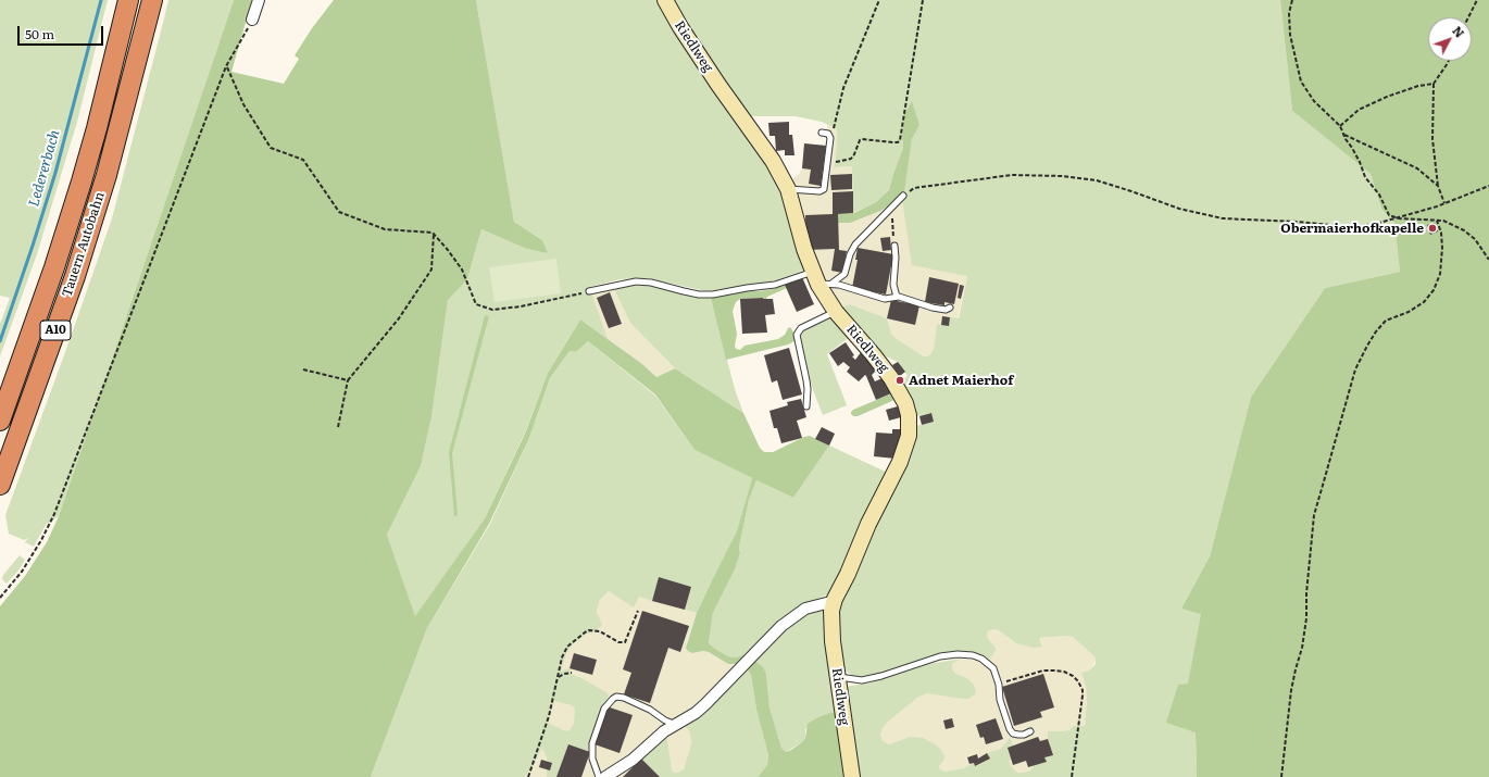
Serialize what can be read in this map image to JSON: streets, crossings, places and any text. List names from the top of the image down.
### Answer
{
  "streets": {
    "highway": ["Tauern Autobahn", "A10"],
    "street": ["Riedlweg"]
  },
  "water": ["Ledererbach"],
  "places": ["Obermaierhofkapelle", "Adnet Maierhof"],
  "scale_bar": "50 m",
  "north": "top right"
}
